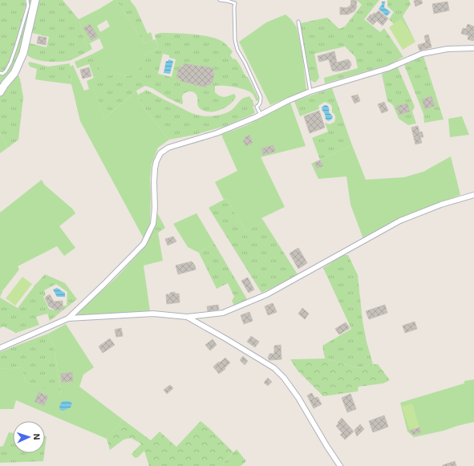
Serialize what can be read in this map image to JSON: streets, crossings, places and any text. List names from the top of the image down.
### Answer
{
  "north": "right"
}
